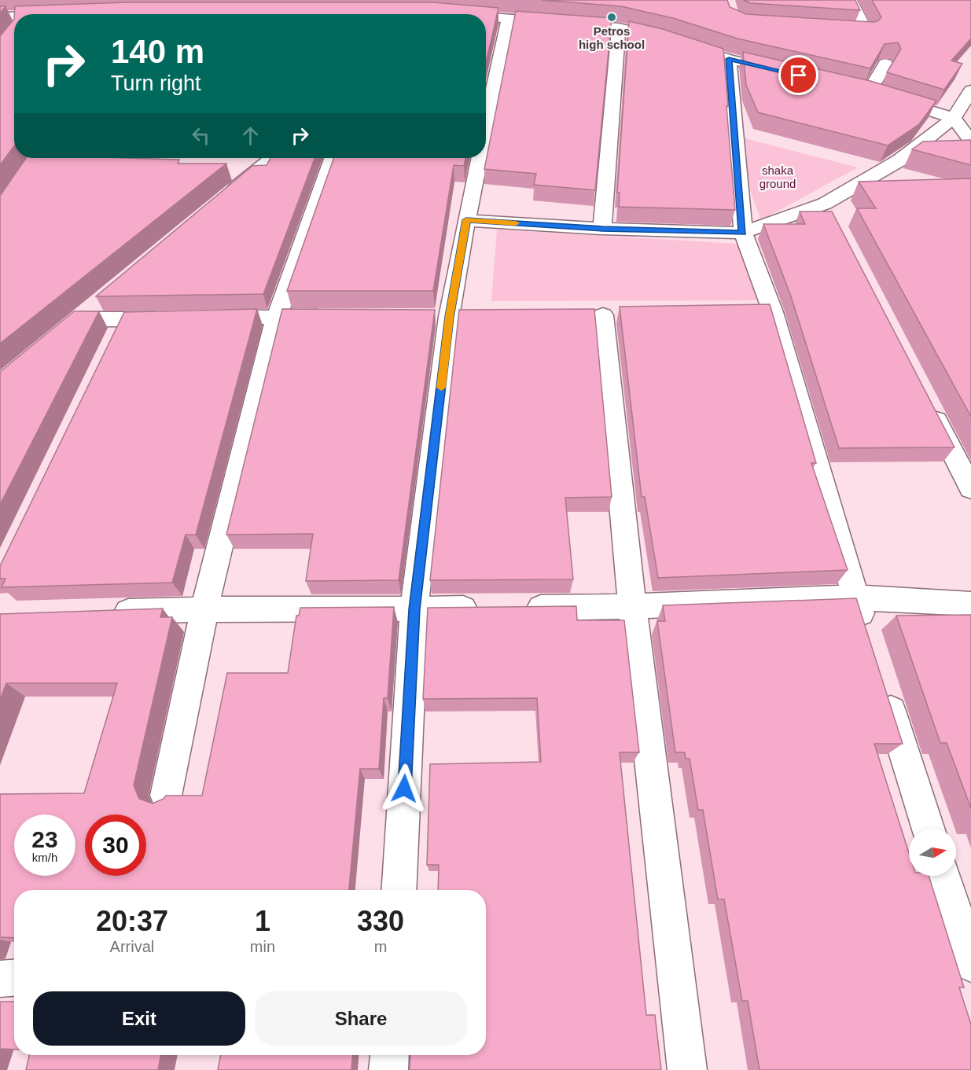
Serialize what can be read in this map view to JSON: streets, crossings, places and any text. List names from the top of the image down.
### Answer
{
  "parks": ["shaka ground"],
  "places": ["Petros high school"],
  "north": "right",
  "page": {
    "turn": ["140 m", "Turn right"],
    "speed": "23 km/h",
    "limit": "30",
    "eta": [
      "20:37",
      "Arrival",
      "1",
      "min",
      "330",
      "m"
    ],
    "buttons": ["Exit", "Share"]
  }
}
